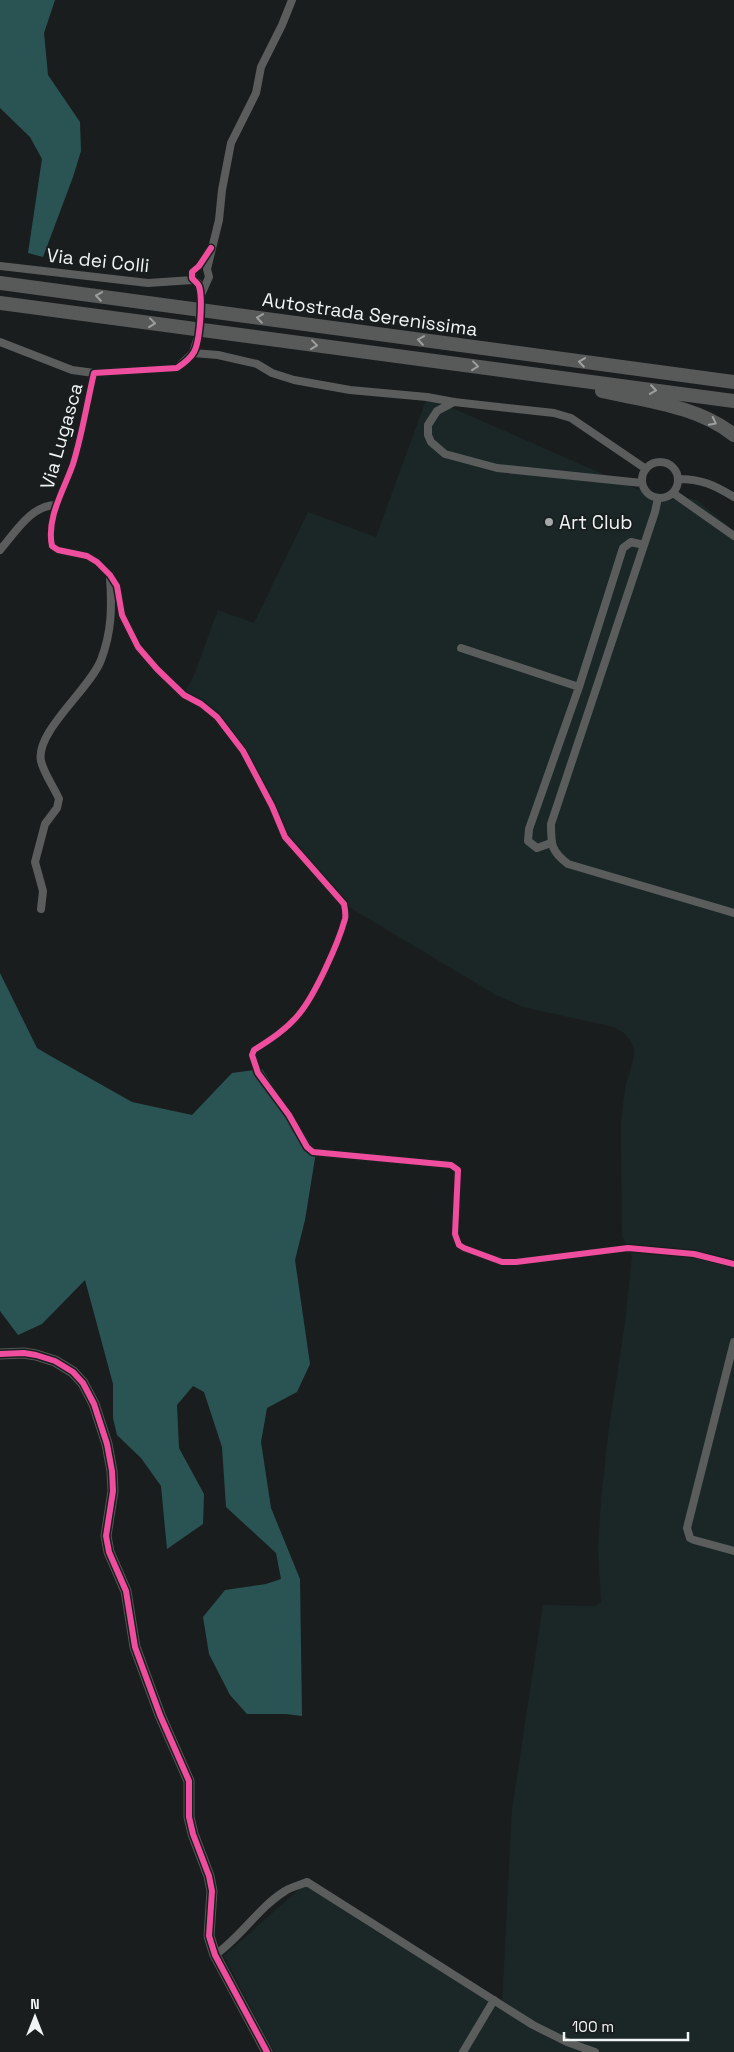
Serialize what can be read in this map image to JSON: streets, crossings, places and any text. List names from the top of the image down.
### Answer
{
  "streets": {
    "highway": ["Autostrada Serenissima"],
    "street": ["Via dei Colli", "Via Lugasca"]
  },
  "places": ["Art Club"],
  "scale_bar": "100 m",
  "north": "top"
}
